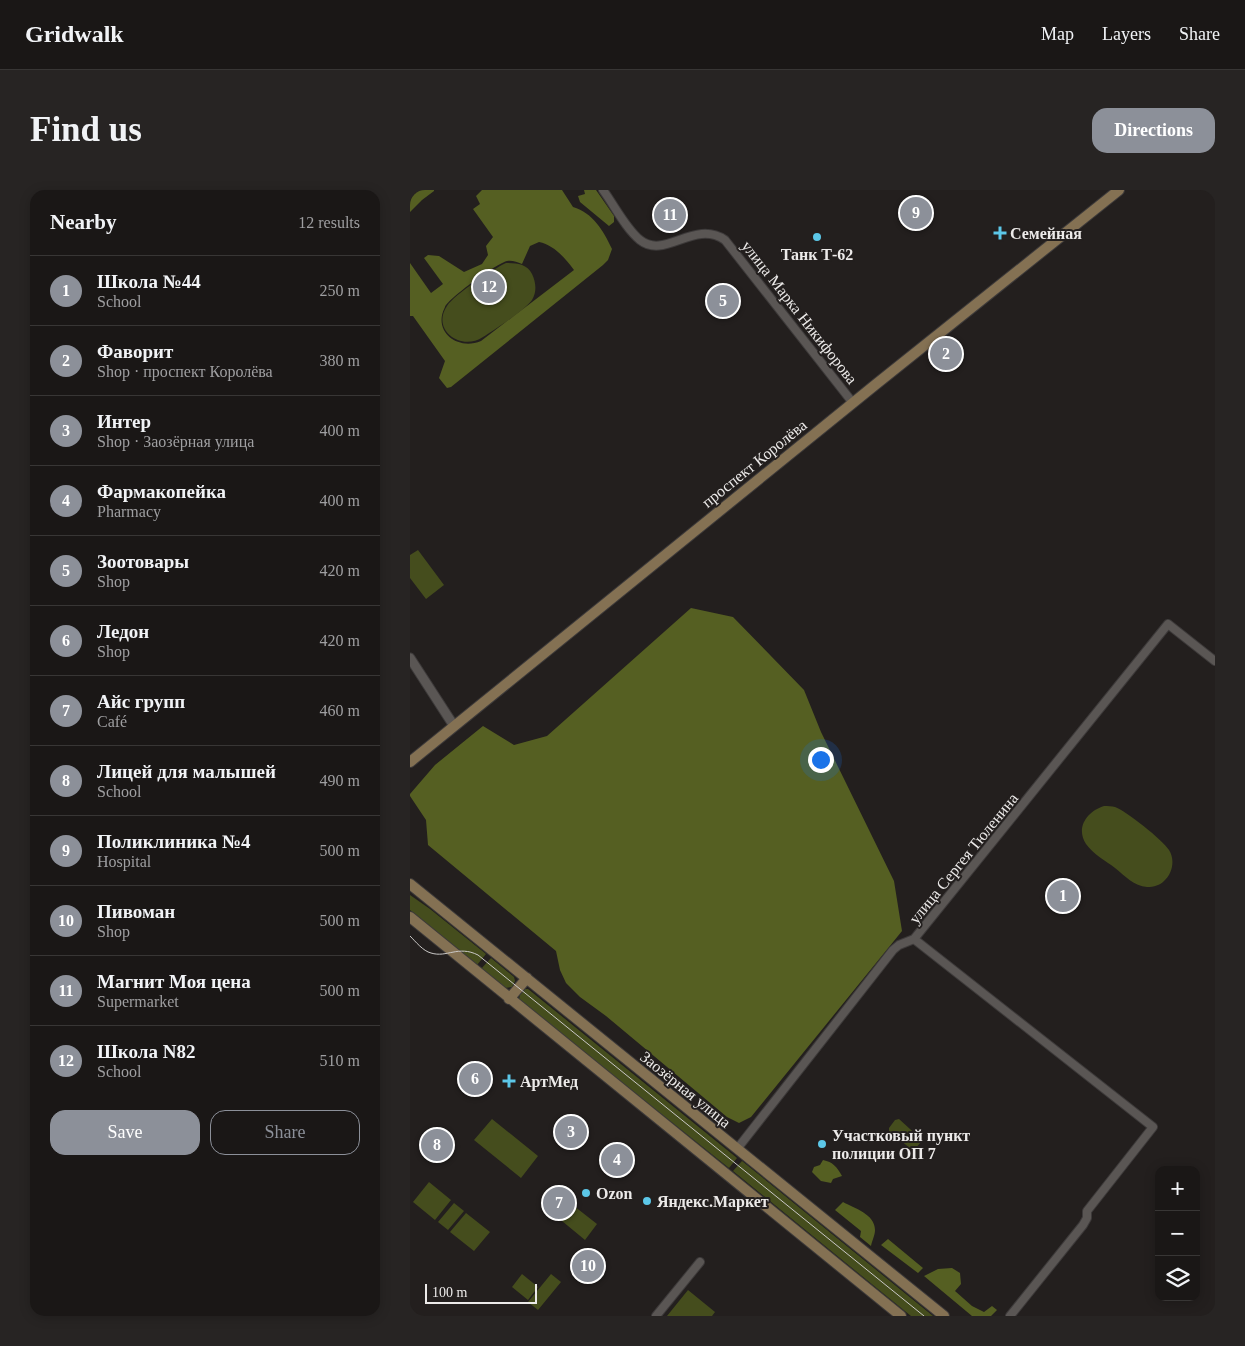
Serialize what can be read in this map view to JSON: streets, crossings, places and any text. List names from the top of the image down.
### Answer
{
  "streets": {
    "main road": ["проспект Королёва", "Заозёрная улица"],
    "street": ["улица Марка Никифорова", "улица Сергея Тюленина"]
  },
  "crossings": [
    ["улица Марка Никифорова", "проспект Королёва"],
    ["улица Сергея Тюленина", "Заозёрная улица"]
  ],
  "places": {
    "health": ["Семейная", "АртМед"],
    "other": [
      "Танк Т-62",
      "Участковый пункт полиции ОП 7",
      "Ozon",
      "Яндекс.Маркет"
    ]
  },
  "scale_bar": "100 m",
  "page": {
    "header": "Gridwalk",
    "nav": ["Map", "Layers", "Share"],
    "buttons": [
      "Directions",
      ["Save", "Share"]
    ],
    "title": "Find us",
    "heading": ["Nearby", "12 results"],
    "pins": [
      "9",
      "11",
      "12",
      "5",
      "2",
      "1",
      "6",
      "3",
      "8",
      "4",
      "7",
      "10"
    ],
    "list": [
      {
        "mark": "1",
        "name": "Школа №44",
        "note": "School",
        "value": "250 m"
      },
      {
        "mark": "2",
        "name": "Фаворит",
        "note": "Shop · проспект Королёва",
        "value": "380 m"
      },
      {
        "mark": "3",
        "name": "Интер",
        "note": "Shop · Заозёрная улица",
        "value": "400 m"
      },
      {
        "mark": "4",
        "name": "Фармакопейка",
        "note": "Pharmacy",
        "value": "400 m"
      },
      {
        "mark": "5",
        "name": "Зоотовары",
        "note": "Shop",
        "value": "420 m"
      },
      {
        "mark": "6",
        "name": "Ледон",
        "note": "Shop",
        "value": "420 m"
      },
      {
        "mark": "7",
        "name": "Айс групп",
        "note": "Café",
        "value": "460 m"
      },
      {
        "mark": "8",
        "name": "Лицей для малышей",
        "note": "School",
        "value": "490 m"
      },
      {
        "mark": "9",
        "name": "Поликлиника №4",
        "note": "Hospital",
        "value": "500 m"
      },
      {
        "mark": "10",
        "name": "Пивоман",
        "note": "Shop",
        "value": "500 m"
      },
      {
        "mark": "11",
        "name": "Магнит Моя цена",
        "note": "Supermarket",
        "value": "500 m"
      },
      {
        "mark": "12",
        "name": "Школа N82",
        "note": "School",
        "value": "510 m"
      }
    ],
    "map_buttons": ["+", "−"],
    "scale": "100 m"
  }
}
